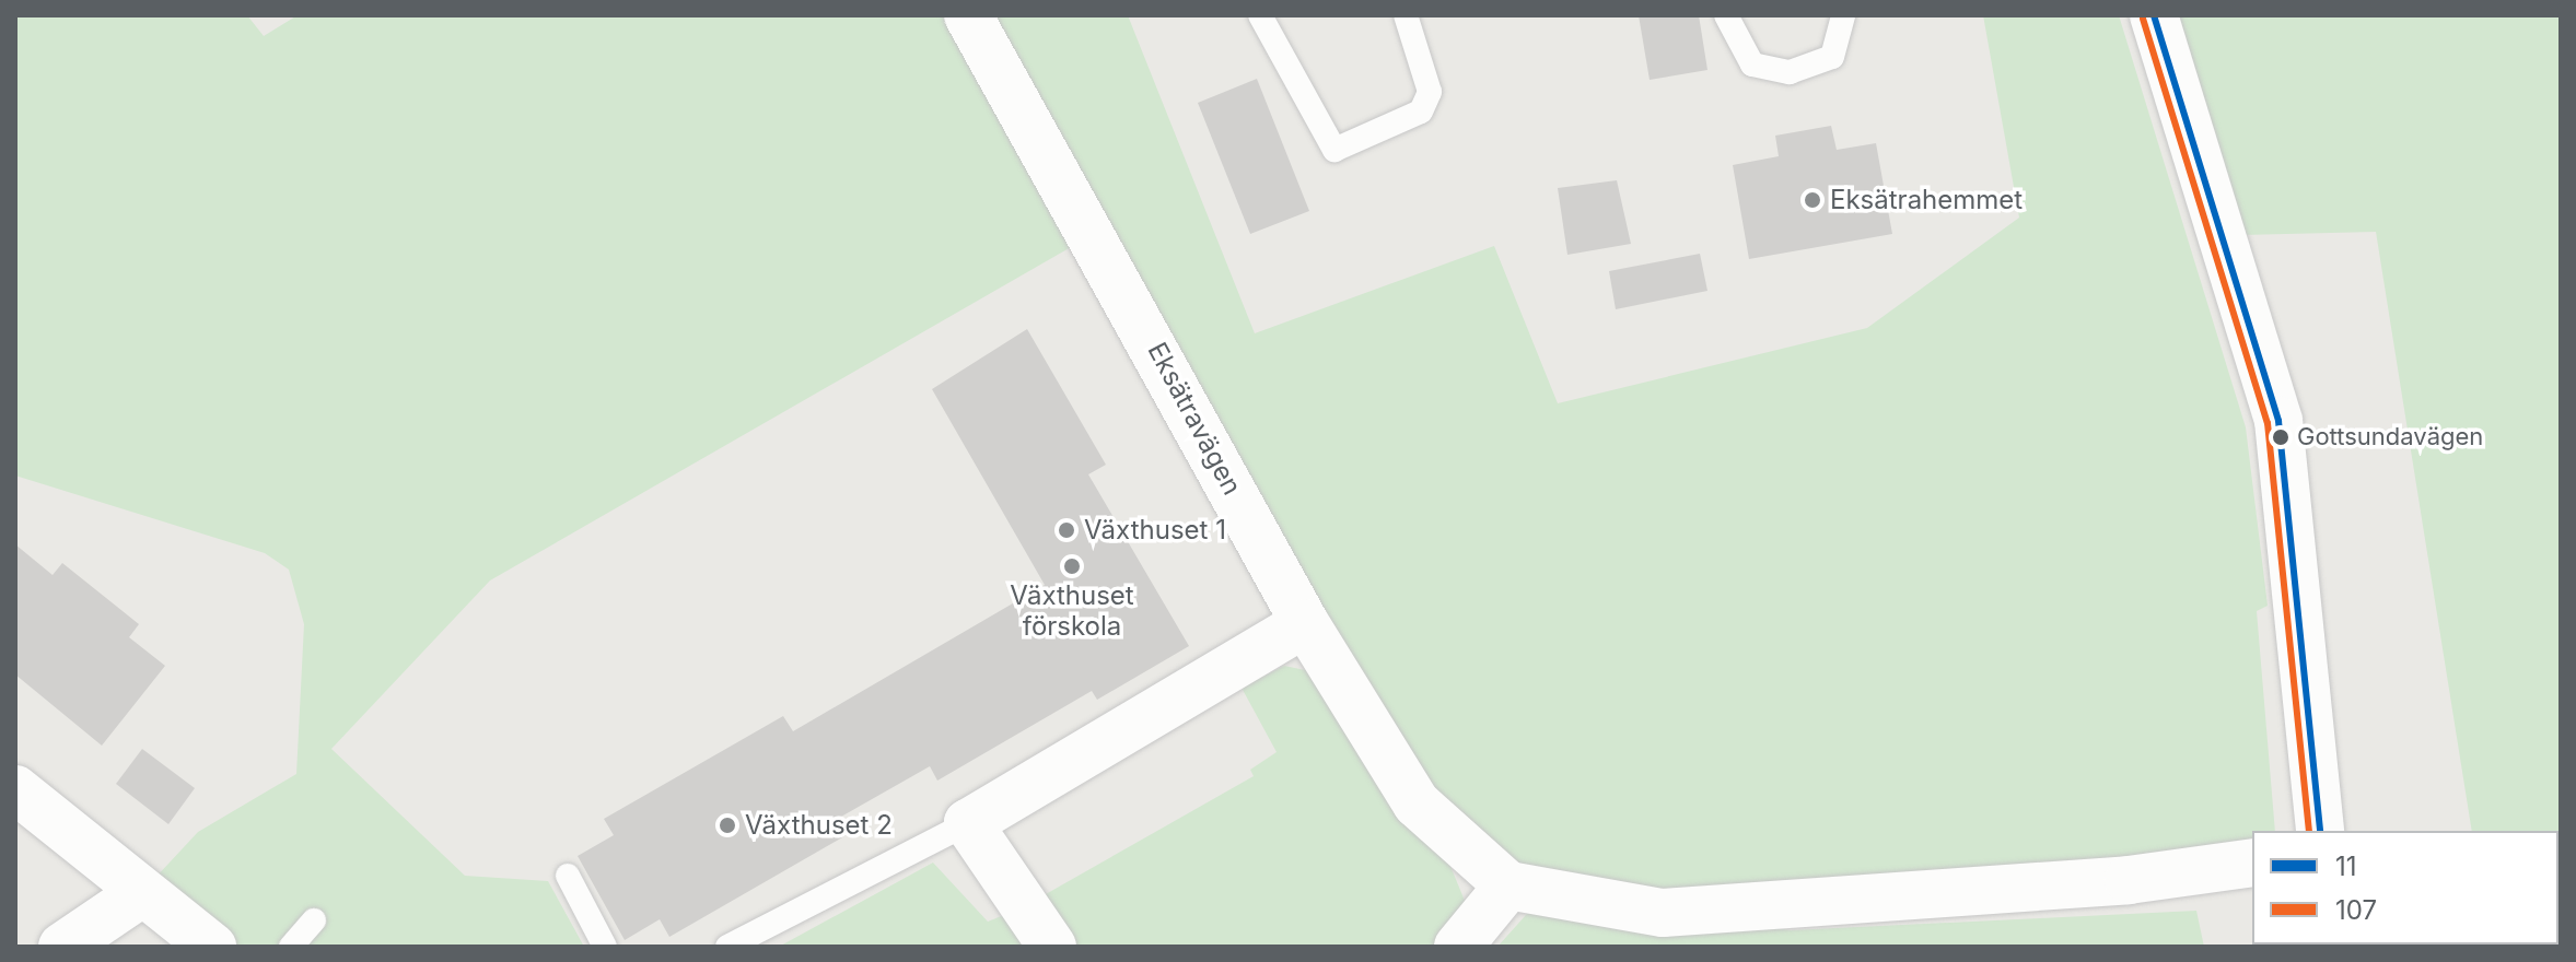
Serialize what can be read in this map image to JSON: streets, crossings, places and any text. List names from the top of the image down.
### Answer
{
  "streets": {
    "street": ["Eksätravägen"]
  },
  "places": [
    "Eksätrahemmet",
    "Gottsundavägen",
    "Växthuset 1",
    "Växthuset förskola",
    "Växthuset 2"
  ],
  "lines": ["transit line 11", "transit line 107"],
  "legend": ["11", "107"]
}
